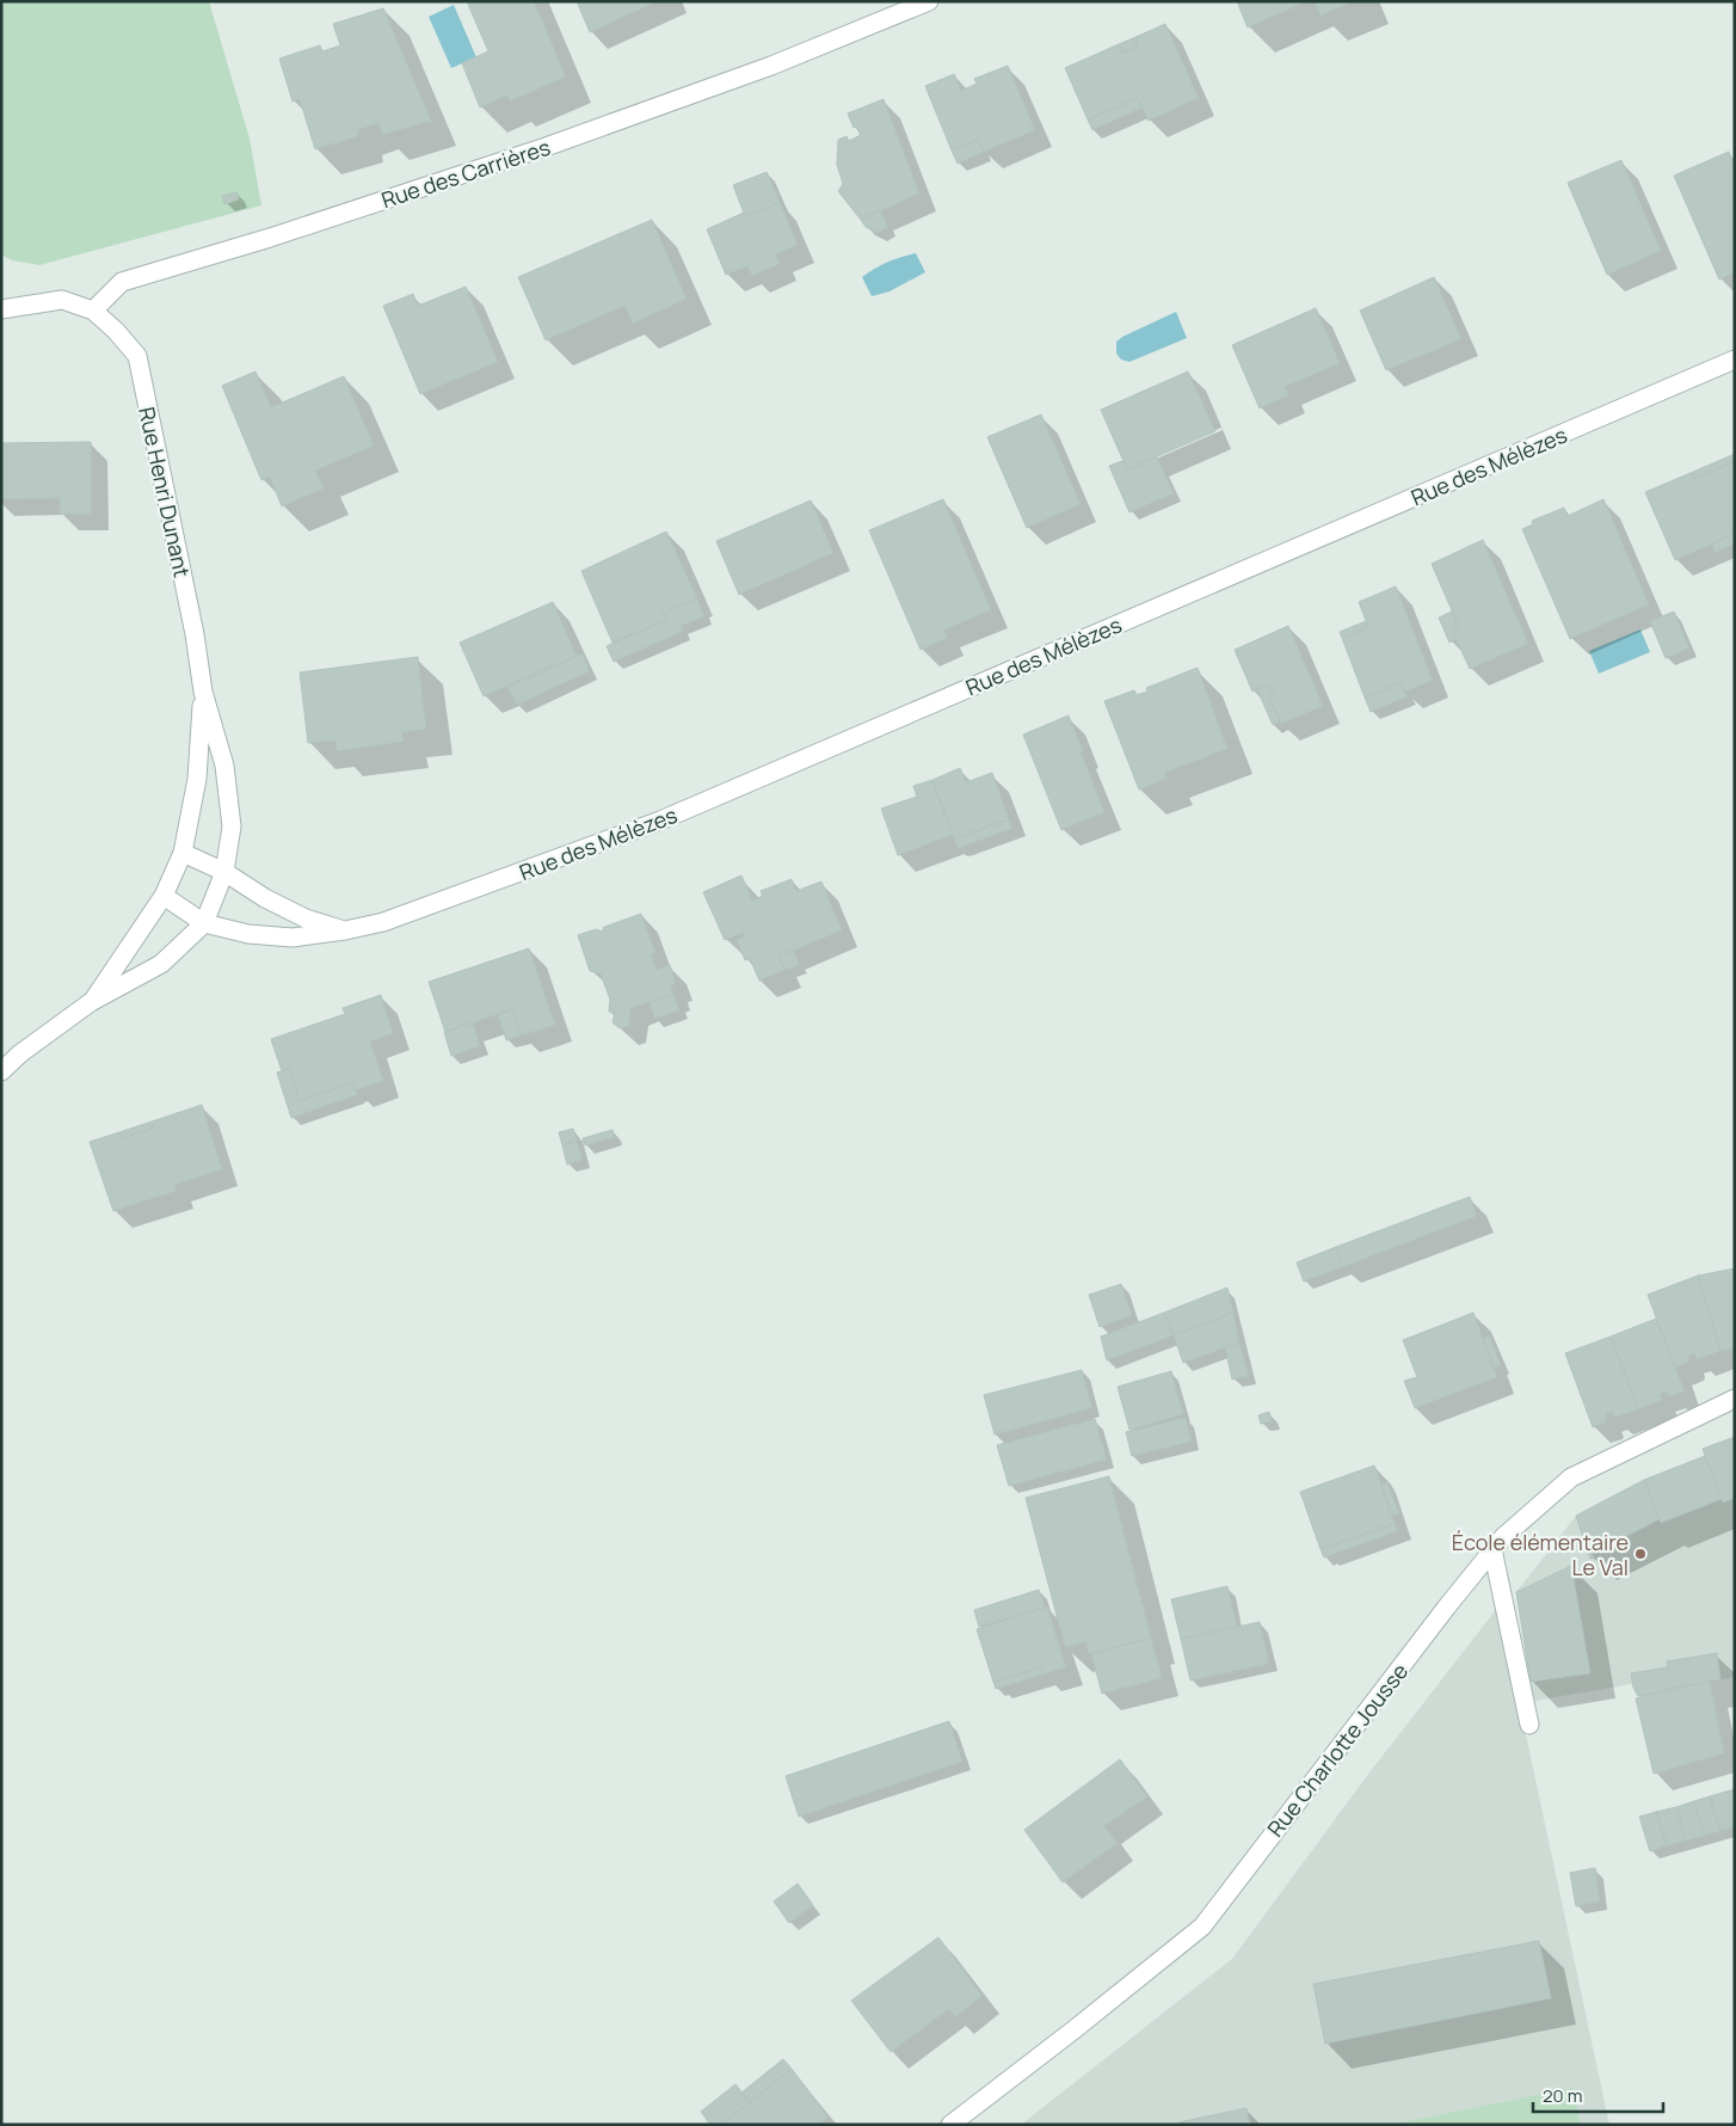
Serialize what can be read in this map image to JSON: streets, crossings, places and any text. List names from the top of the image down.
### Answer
{
  "streets": {
    "street": [
      "Rue des Carrières",
      "Rue des Mélèzes",
      "Rue Henri Dunant",
      "Rue Charlotte Jousse"
    ]
  },
  "crossings": [
    ["Rue des Carrières", "Rue Henri Dunant"],
    ["Rue des Mélèzes", "Rue Henri Dunant"]
  ],
  "places": ["École élémentaire Le Val"],
  "scale_bar": "20 m"
}
